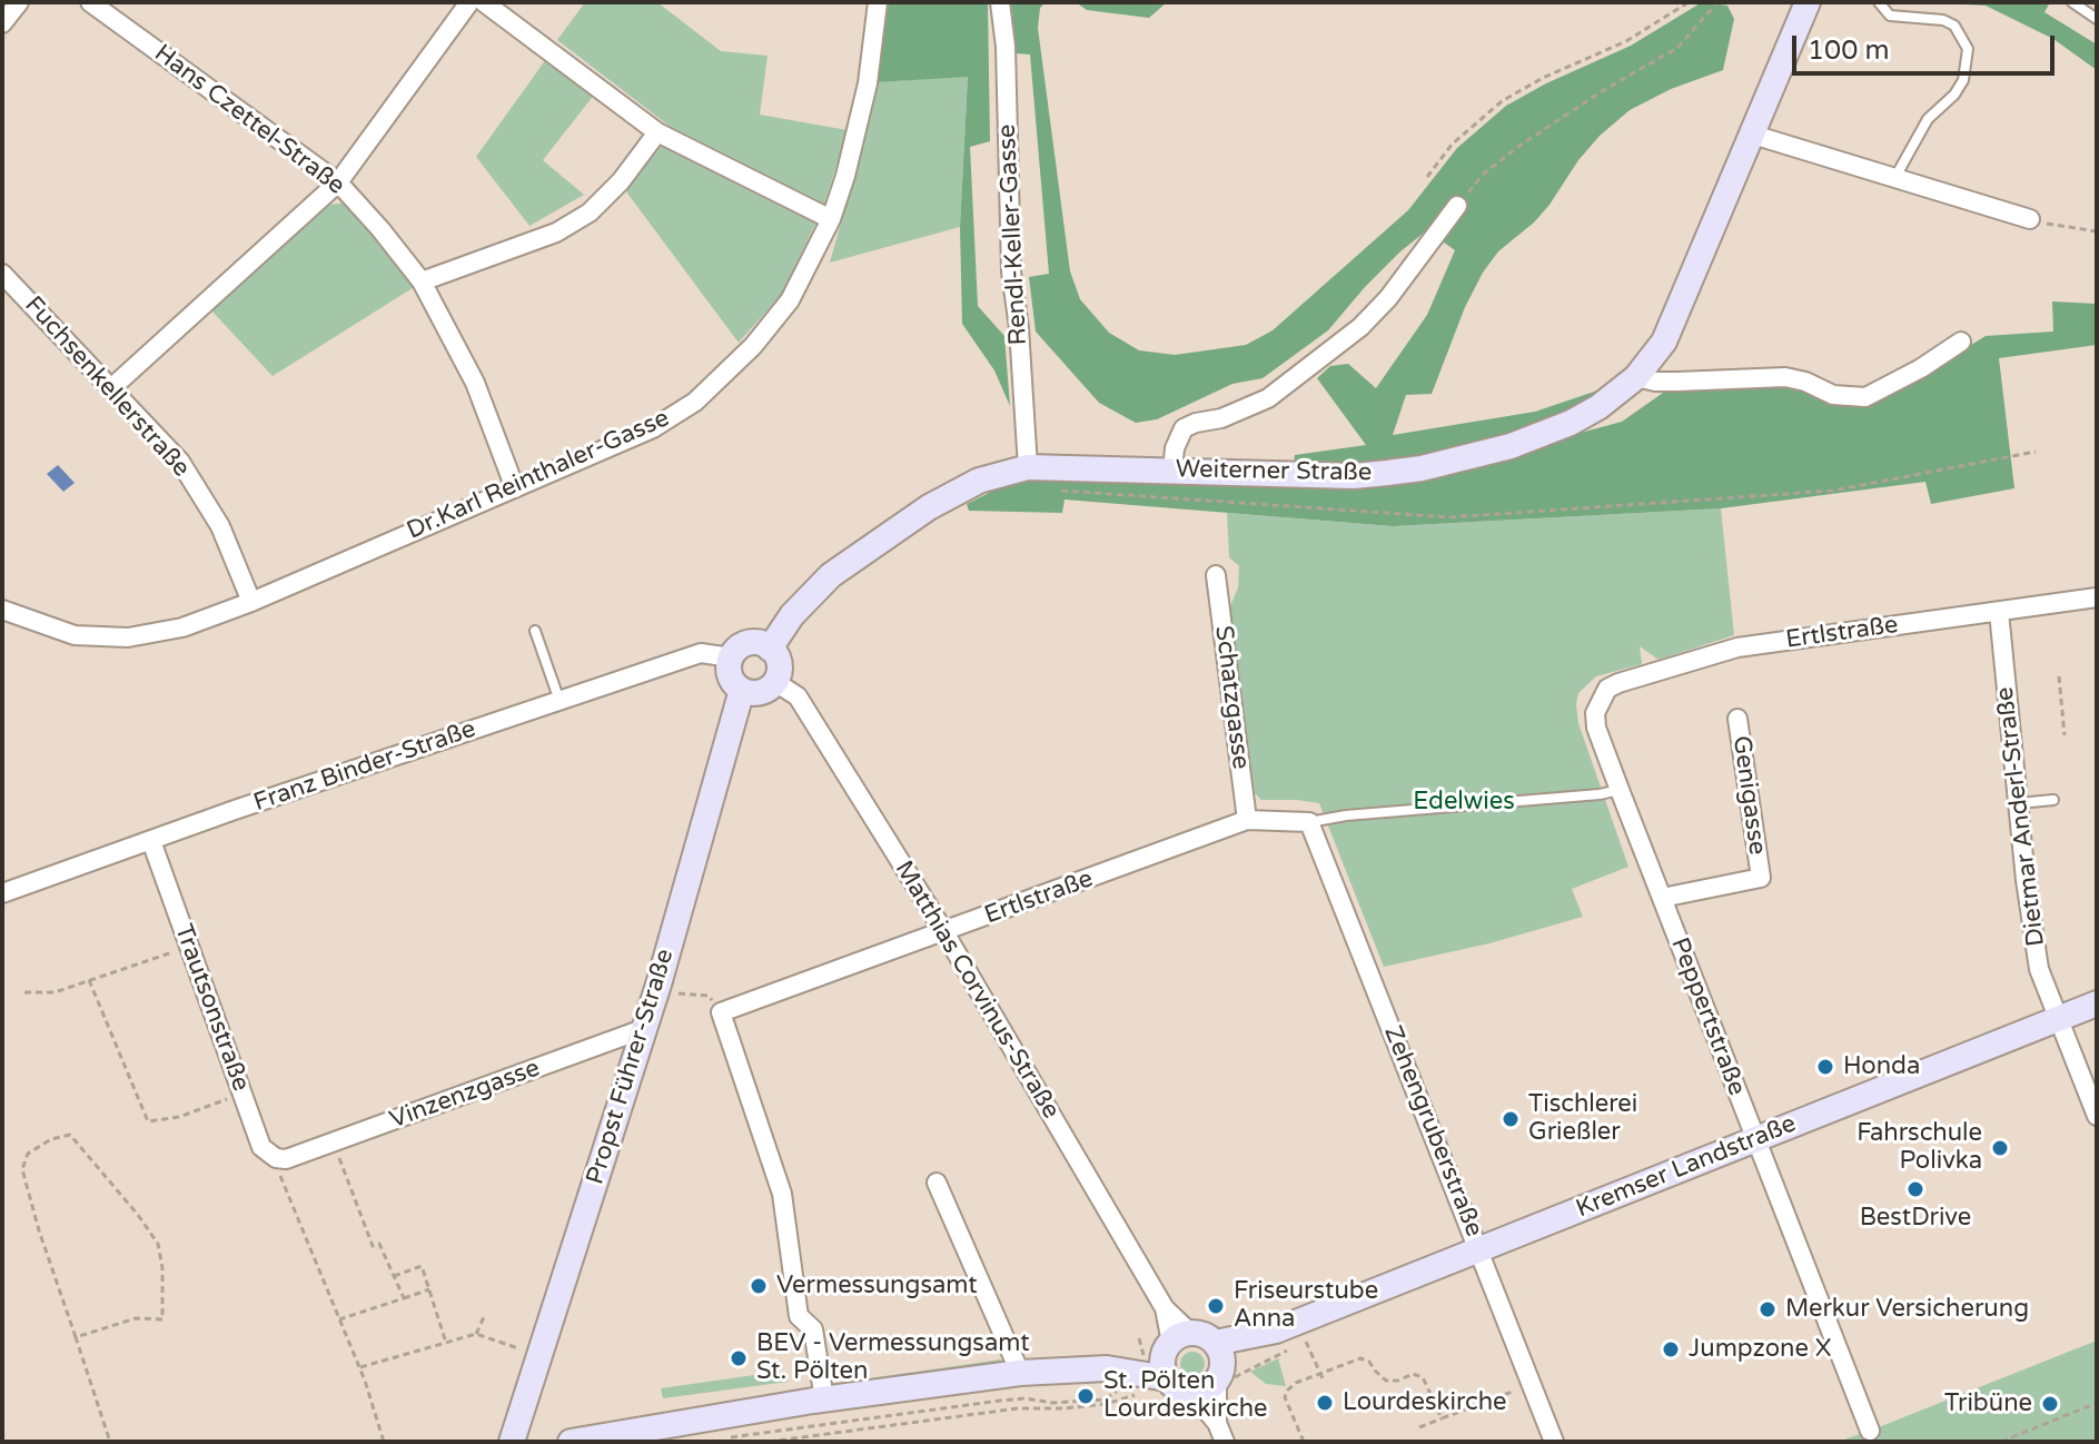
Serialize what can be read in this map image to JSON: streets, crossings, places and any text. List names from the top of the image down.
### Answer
{
  "streets": {
    "street": [
      "Hans Czettel-Straße",
      "Rendl-Keller-Gasse",
      "Fuchsenkellerstraße",
      "Weiterner Straße",
      "Dr.Karl Reinthaler-Gasse",
      "Ertlstraße",
      "Schatzgasse",
      "Franz Binder-Straße",
      "Genigasse",
      "Dietmar Anderl-Straße",
      "Matthias Corvinus-Straße",
      "Trautsonstraße",
      "Peppertstraße",
      "Propst Führer-Straße",
      "Vinzenzgasse",
      "Zehengruberstraße",
      "Kremser Landstraße"
    ]
  },
  "crossings": [
    ["Hans Czettel-Straße", "Dr.Karl Reinthaler-Gasse"],
    ["Rendl-Keller-Gasse", "Weiterner Straße"],
    ["Fuchsenkellerstraße", "Dr.Karl Reinthaler-Gasse"],
    ["Weiterner Straße", "Franz Binder-Straße"],
    ["Weiterner Straße", "Matthias Corvinus-Straße"],
    ["Weiterner Straße", "Propst Führer-Straße"],
    ["Ertlstraße", "Schatzgasse"],
    ["Ertlstraße", "Dietmar Anderl-Straße"],
    ["Ertlstraße", "Matthias Corvinus-Straße"],
    ["Ertlstraße", "Peppertstraße"],
    ["Ertlstraße", "Zehengruberstraße"],
    ["Franz Binder-Straße", "Matthias Corvinus-Straße"],
    ["Franz Binder-Straße", "Trautsonstraße"],
    ["Franz Binder-Straße", "Propst Führer-Straße"],
    ["Genigasse", "Peppertstraße"],
    ["Dietmar Anderl-Straße", "Kremser Landstraße"],
    ["Matthias Corvinus-Straße", "Propst Führer-Straße"],
    ["Matthias Corvinus-Straße", "Kremser Landstraße"],
    ["Trautsonstraße", "Vinzenzgasse"],
    ["Peppertstraße", "Kremser Landstraße"],
    ["Propst Führer-Straße", "Vinzenzgasse"],
    ["Zehengruberstraße", "Kremser Landstraße"]
  ],
  "parks": ["Edelwies"],
  "places": [
    "Honda",
    "Tischlerei Grießler",
    "Fahrschule Polivka",
    "BestDrive",
    "Vermessungsamt",
    "Friseurstube Anna",
    "Merkur Versicherung",
    "Jumpzone X",
    "BEV - Vermessungsamt St. Pölten",
    "St. Pölten Lourdeskirche",
    "Lourdeskirche",
    "Tribüne"
  ],
  "scale_bar": "100 m"
}
